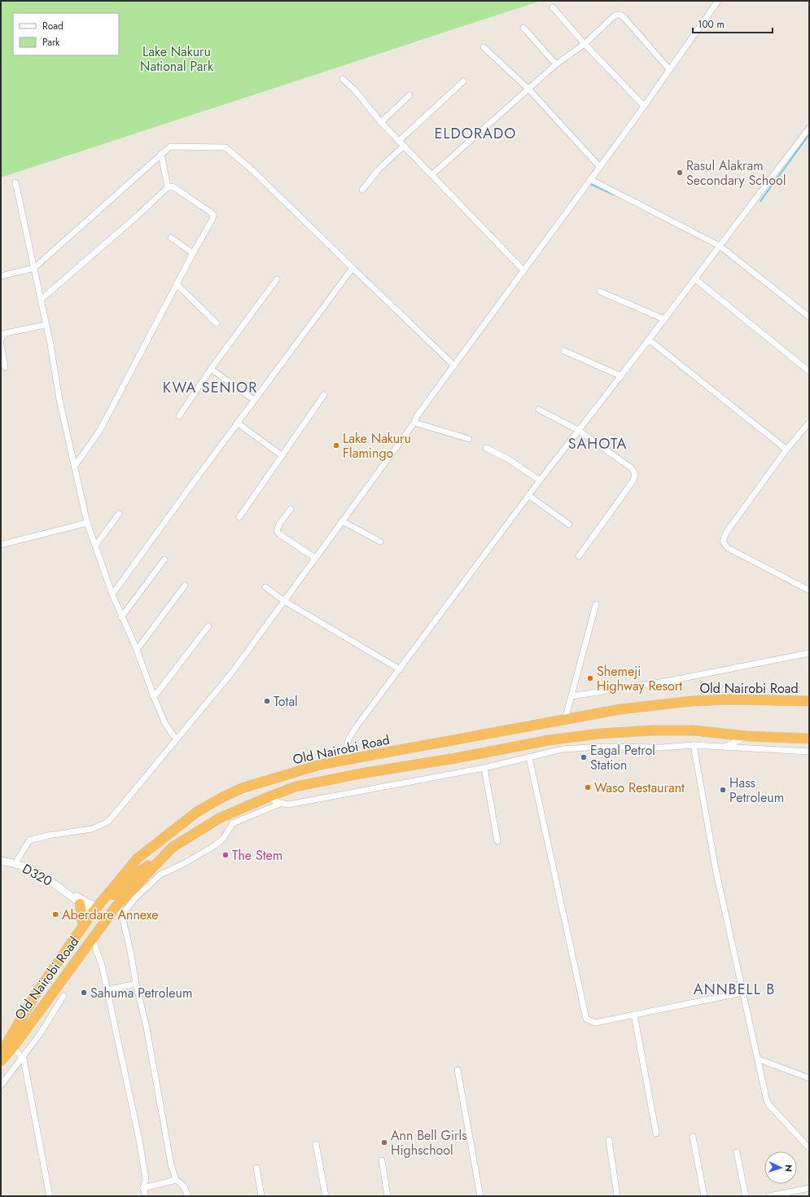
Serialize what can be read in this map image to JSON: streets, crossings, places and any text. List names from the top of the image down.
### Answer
{
  "streets": {
    "highway": ["Old Nairobi Road"],
    "street": ["D320"]
  },
  "crossings": [
    ["Old Nairobi Road", "D320"]
  ],
  "districts": [
    "ELDORADO",
    "KWA SENIOR",
    "SAHOTA",
    "ANNBELL B"
  ],
  "parks": ["Lake Nakuru National Park"],
  "places": [
    "Rasul Alakram Secondary School",
    "Lake Nakuru Flamingo",
    "Shemeji Highway Resort",
    "Total",
    "Eagal Petrol Station",
    "Waso Restaurant",
    "Hass Petroleum",
    "The Stem",
    "Aberdare Annexe",
    "Sahuma Petroleum",
    "Ann Bell Girls Highschool"
  ],
  "legend": ["Road", "Park"],
  "scale_bar": "100 m",
  "north": "right"
}
